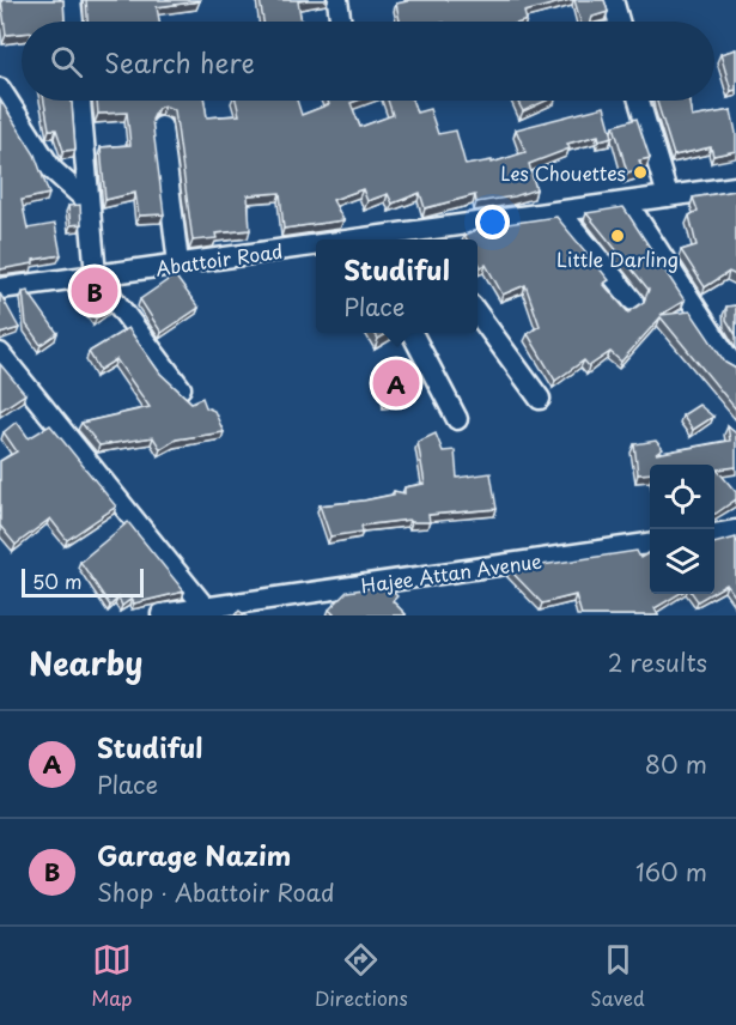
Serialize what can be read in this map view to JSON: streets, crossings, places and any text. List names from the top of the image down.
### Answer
{
  "streets": {
    "street": ["Abattoir Road", "Hajee Attan Avenue"]
  },
  "places": ["Les Chouettes", "Little Darling"],
  "scale_bar": "50 m",
  "page": {
    "search": "Search here",
    "popup": ["Studiful", "Place"],
    "pins": ["B", "A"],
    "scale": "50 m",
    "heading": ["Nearby", "2 results"],
    "list": [
      {
        "mark": "A",
        "name": "Studiful",
        "note": "Place",
        "value": "80 m"
      },
      {
        "mark": "B",
        "name": "Garage Nazim",
        "note": "Shop · Abattoir Road",
        "value": "160 m"
      }
    ],
    "nav": ["Map", "Directions", "Saved"]
  }
}
